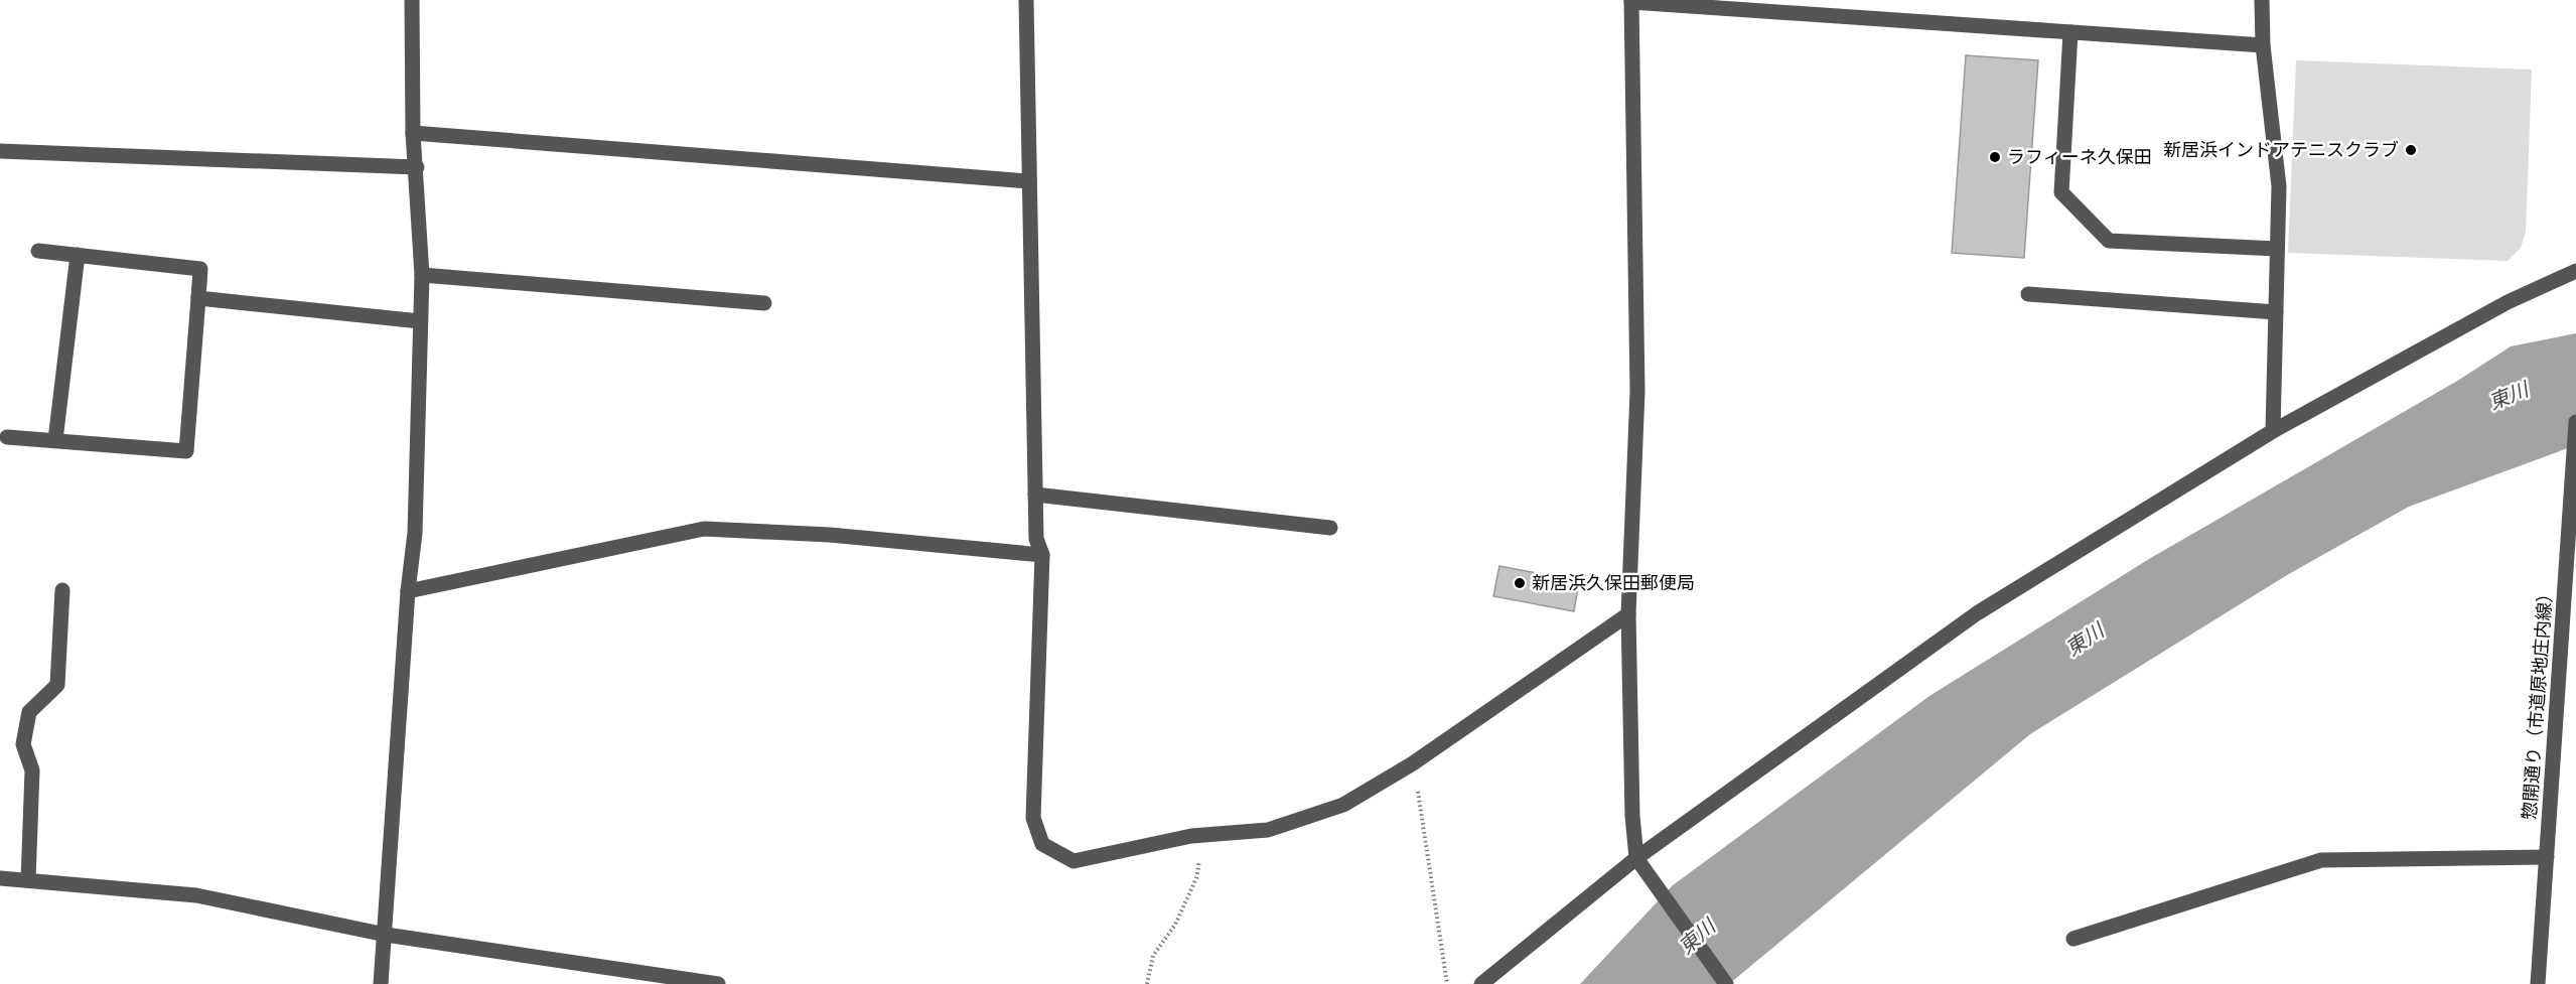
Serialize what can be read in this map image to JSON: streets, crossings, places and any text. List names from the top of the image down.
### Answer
{
  "streets": {
    "street": ["惣開通り（市道原地庄内線）"]
  },
  "water": ["東川"],
  "places": ["新居浜インドアテニスクラブ", "ラフィーネ久保田", "新居浜久保田郵便局"]
}
